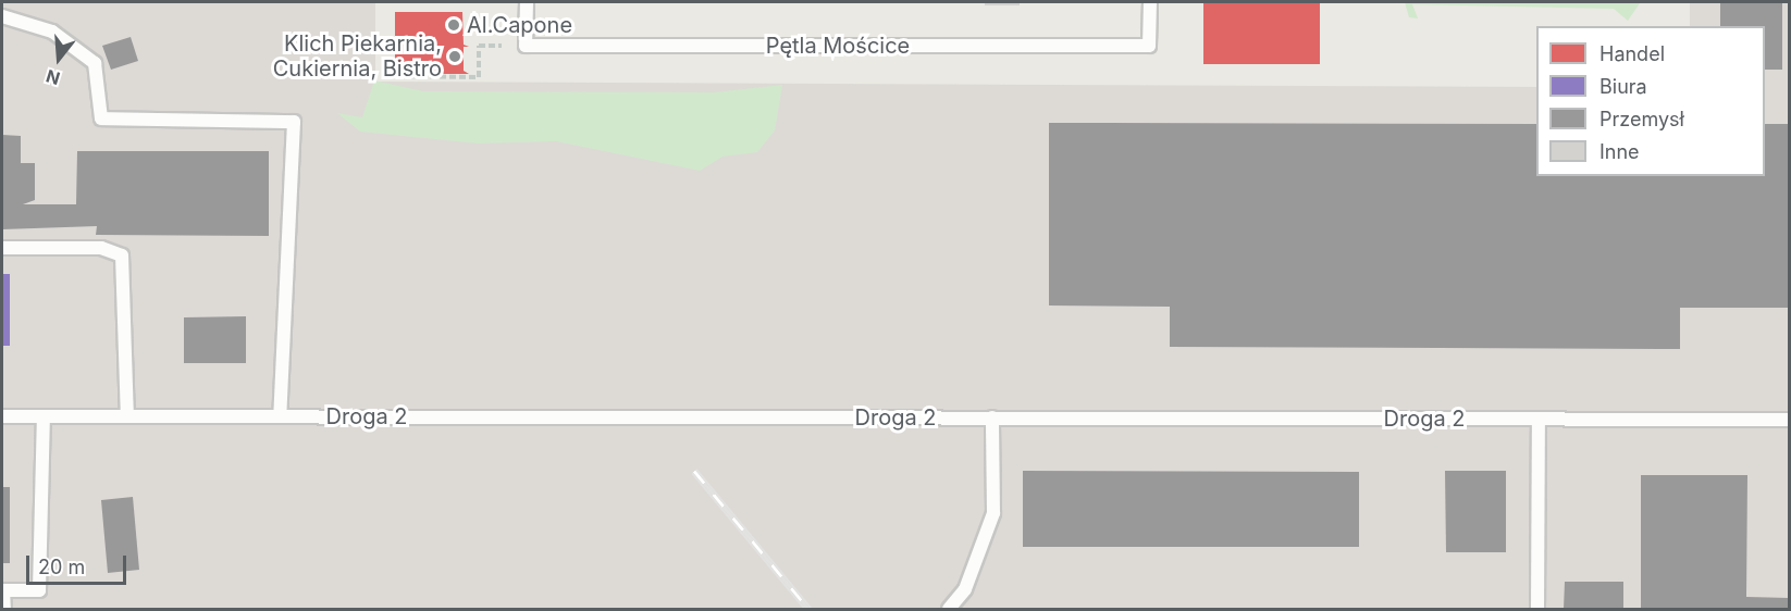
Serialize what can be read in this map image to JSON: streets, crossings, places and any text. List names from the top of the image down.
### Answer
{
  "streets": {
    "lane": ["Pętla Mościce", "Droga 2"]
  },
  "places": ["Al.Capone", "Klich Piekarnia, Cukiernia, Bistro"],
  "legend": [
    "Handel",
    "Biura",
    "Przemysł",
    "Inne"
  ],
  "scale_bar": "20 m",
  "north": "bottom"
}
